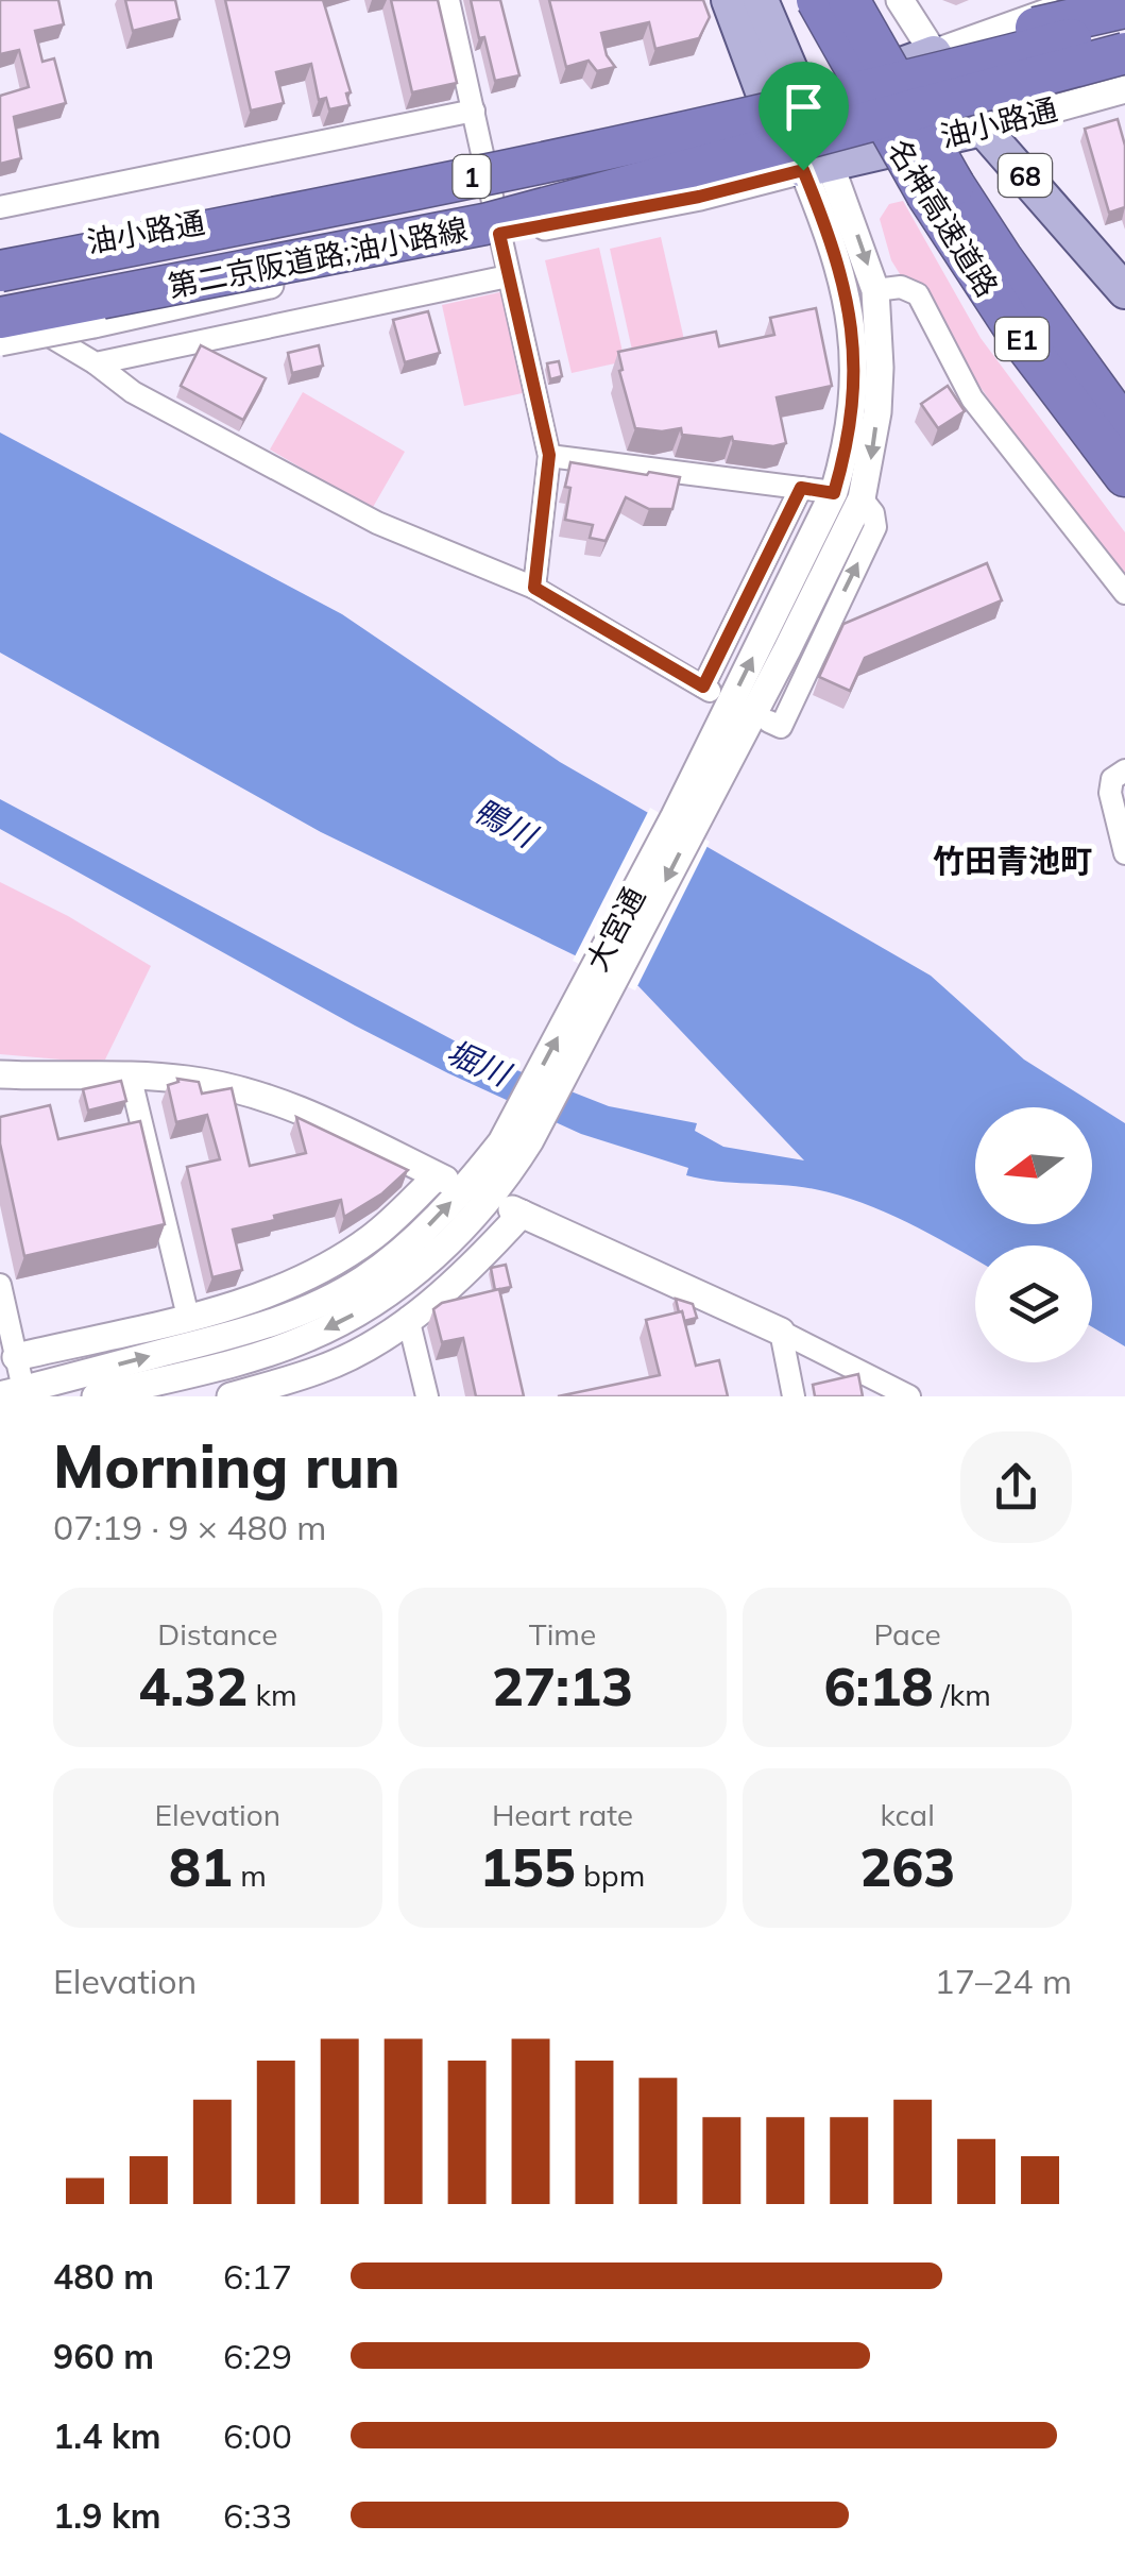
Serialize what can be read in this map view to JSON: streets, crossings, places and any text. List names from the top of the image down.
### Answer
{
  "streets": {
    "highway": [
      "1",
      "名神高速道路",
      "第二京阪道路;油小路線",
      "E1"
    ],
    "main road": ["油小路通", "68"],
    "street": ["大宮通"]
  },
  "crossings": [
    ["油小路通", "68"],
    ["油小路通", "第二京阪道路;油小路線"],
    ["油小路通", "大宮通"]
  ],
  "districts": ["竹田青池町"],
  "water": ["鴨川", "堀川"],
  "north": "left",
  "page": {
    "heading": ["Morning run", "07:19 · 9 × 480 m"],
    "stats": [
      ["Distance", "4.32 km"],
      ["Time", "27:13"],
      ["Pace", "6:18 /km"],
      ["Elevation", "81 m"],
      ["Heart rate", "155 bpm"],
      ["kcal", "263"]
    ],
    "chart": ["Elevation", "17–24 m"],
    "list": [
      {
        "name": "480 m",
        "note": "6:17"
      },
      {
        "name": "960 m",
        "note": "6:29"
      },
      {
        "name": "1.4 km",
        "note": "6:00"
      },
      {
        "name": "1.9 km",
        "note": "6:33"
      }
    ]
  }
}
